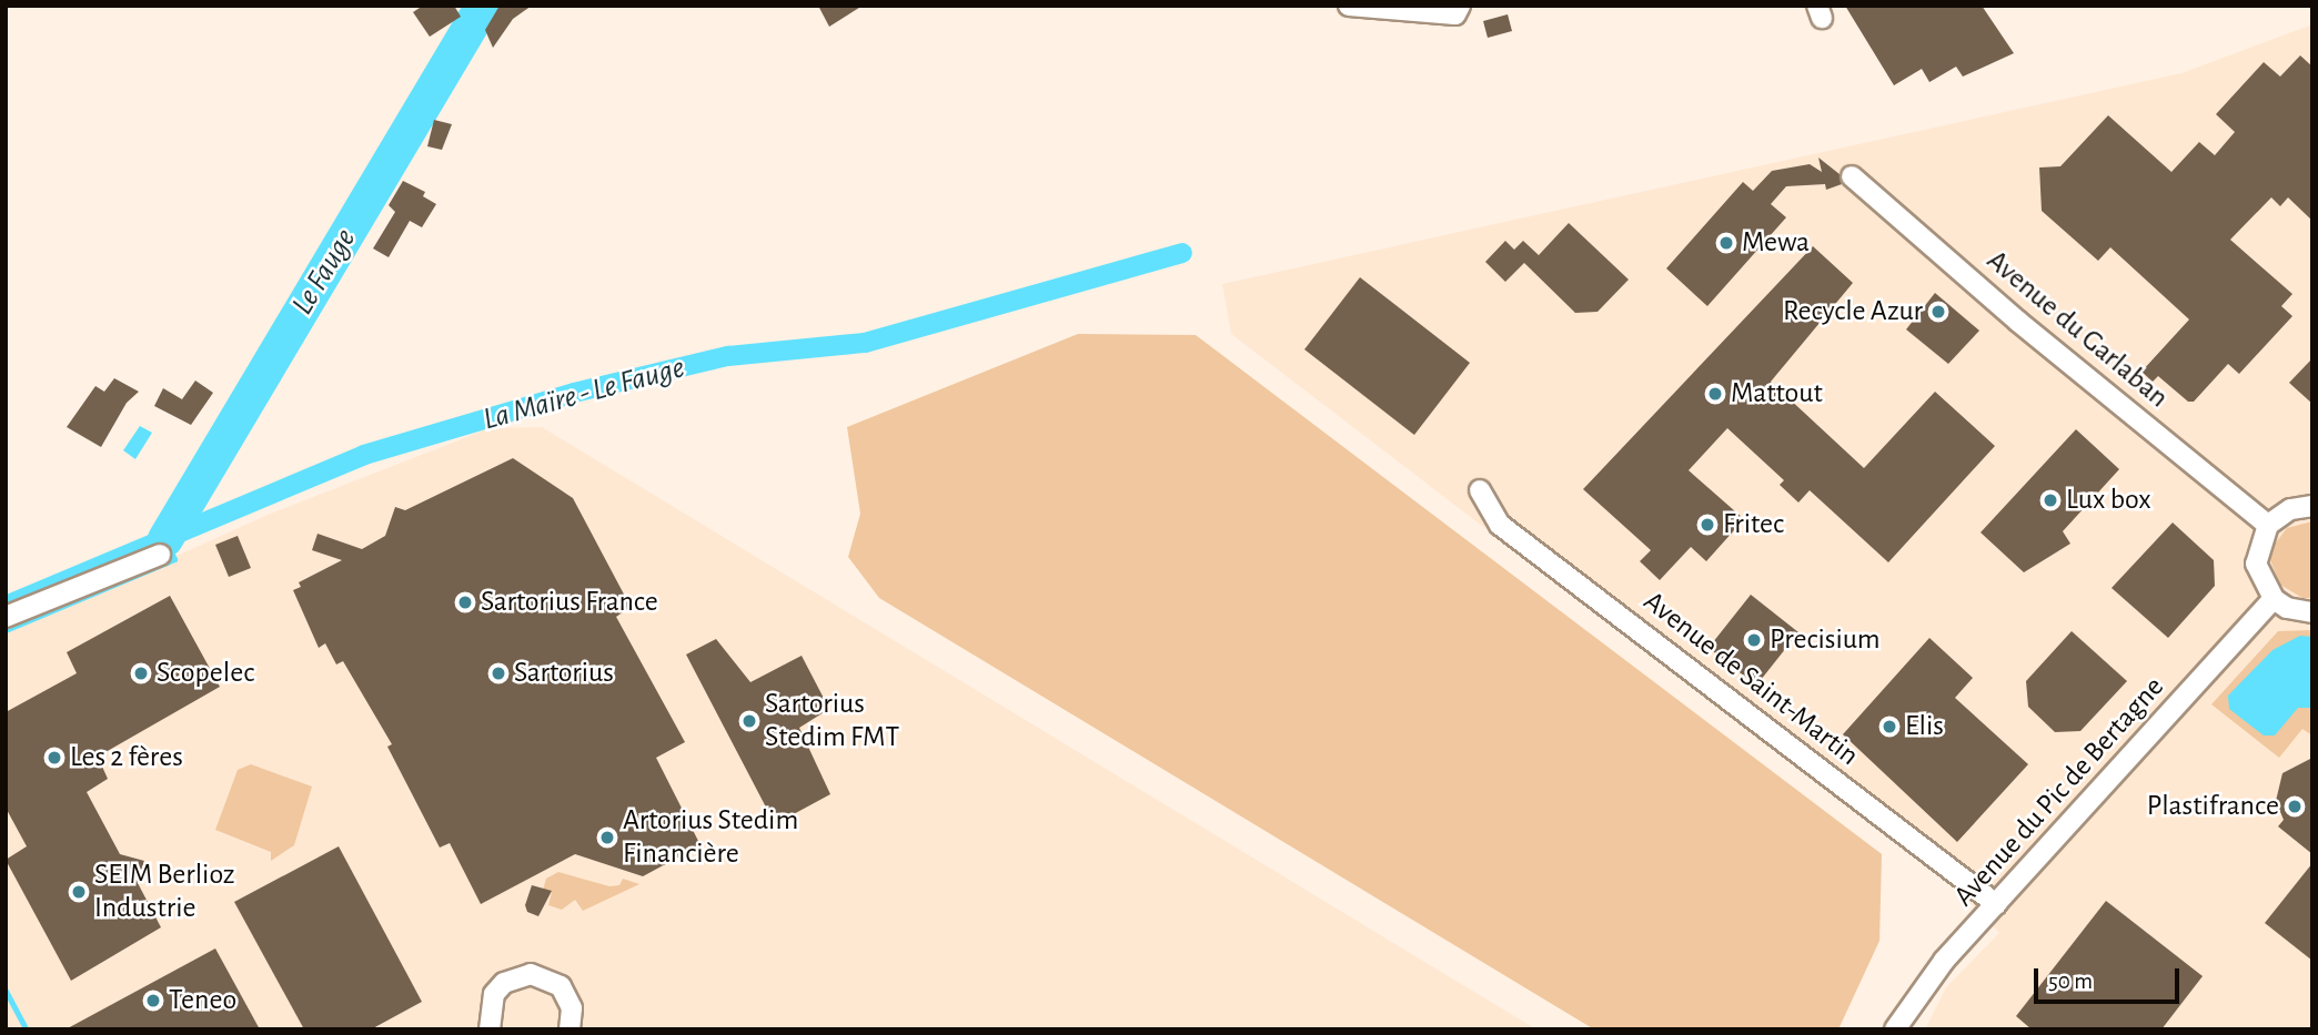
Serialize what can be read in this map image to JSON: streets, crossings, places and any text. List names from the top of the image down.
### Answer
{
  "streets": {
    "street": ["Avenue du Garlaban", "Avenue de Saint-Martin", "Avenue du Pic de Bertagne"]
  },
  "crossings": [
    ["Avenue de Saint-Martin", "Avenue du Pic de Bertagne"]
  ],
  "water": ["Le Fauge", "La Maïre - Le Fauge"],
  "places": [
    "Mewa",
    "Recycle Azur",
    "Mattout",
    "Lux box",
    "Fritec",
    "Sartorius France",
    "Precisium",
    "Scopelec",
    "Sartorius",
    "Sartorius Stedim FMT",
    "Elis",
    "Les 2 fères",
    "Plastifrance",
    "Artorius Stedim Financière",
    "SEIM Berlioz Industrie",
    "Teneo"
  ],
  "scale_bar": "50 m"
}
